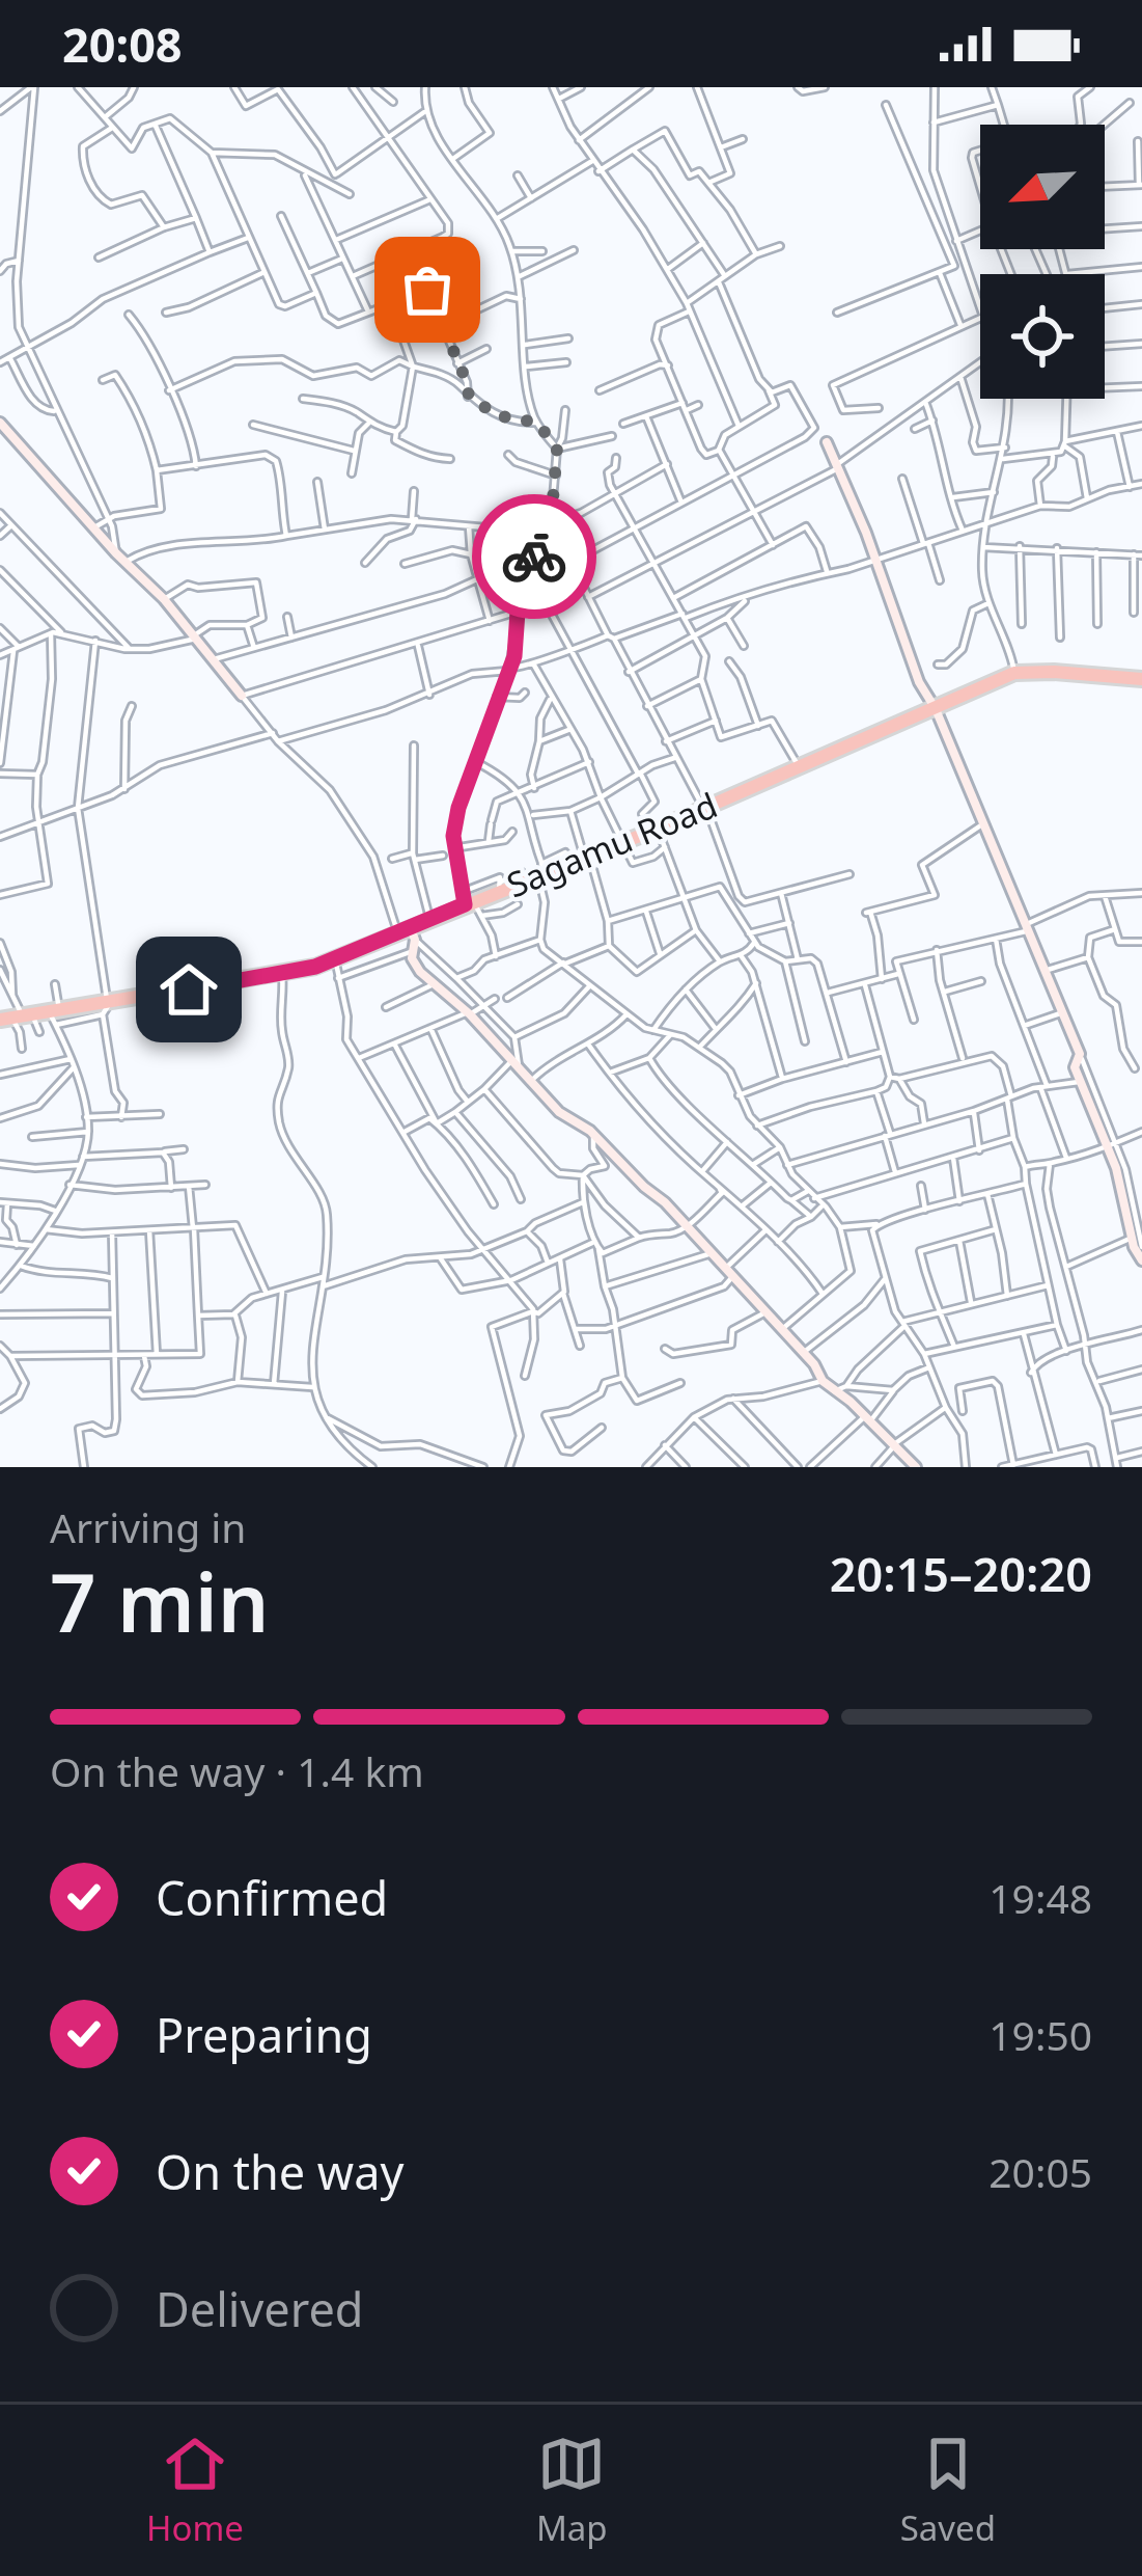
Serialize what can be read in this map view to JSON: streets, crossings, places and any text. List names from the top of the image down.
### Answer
{
  "streets": {
    "highway": ["Sagamu Road"]
  },
  "north": "bottom left",
  "page": {
    "status": "20:08",
    "heading": ["7 min", "Arriving in", "20:15–20:20"],
    "bar": "On the way · 1.4 km",
    "list": [
      ["Confirmed", "19:48"],
      ["Preparing", "19:50"],
      ["On the way", "20:05"],
      "Delivered"
    ],
    "tabs": ["Home", "Map", "Saved"]
  }
}
